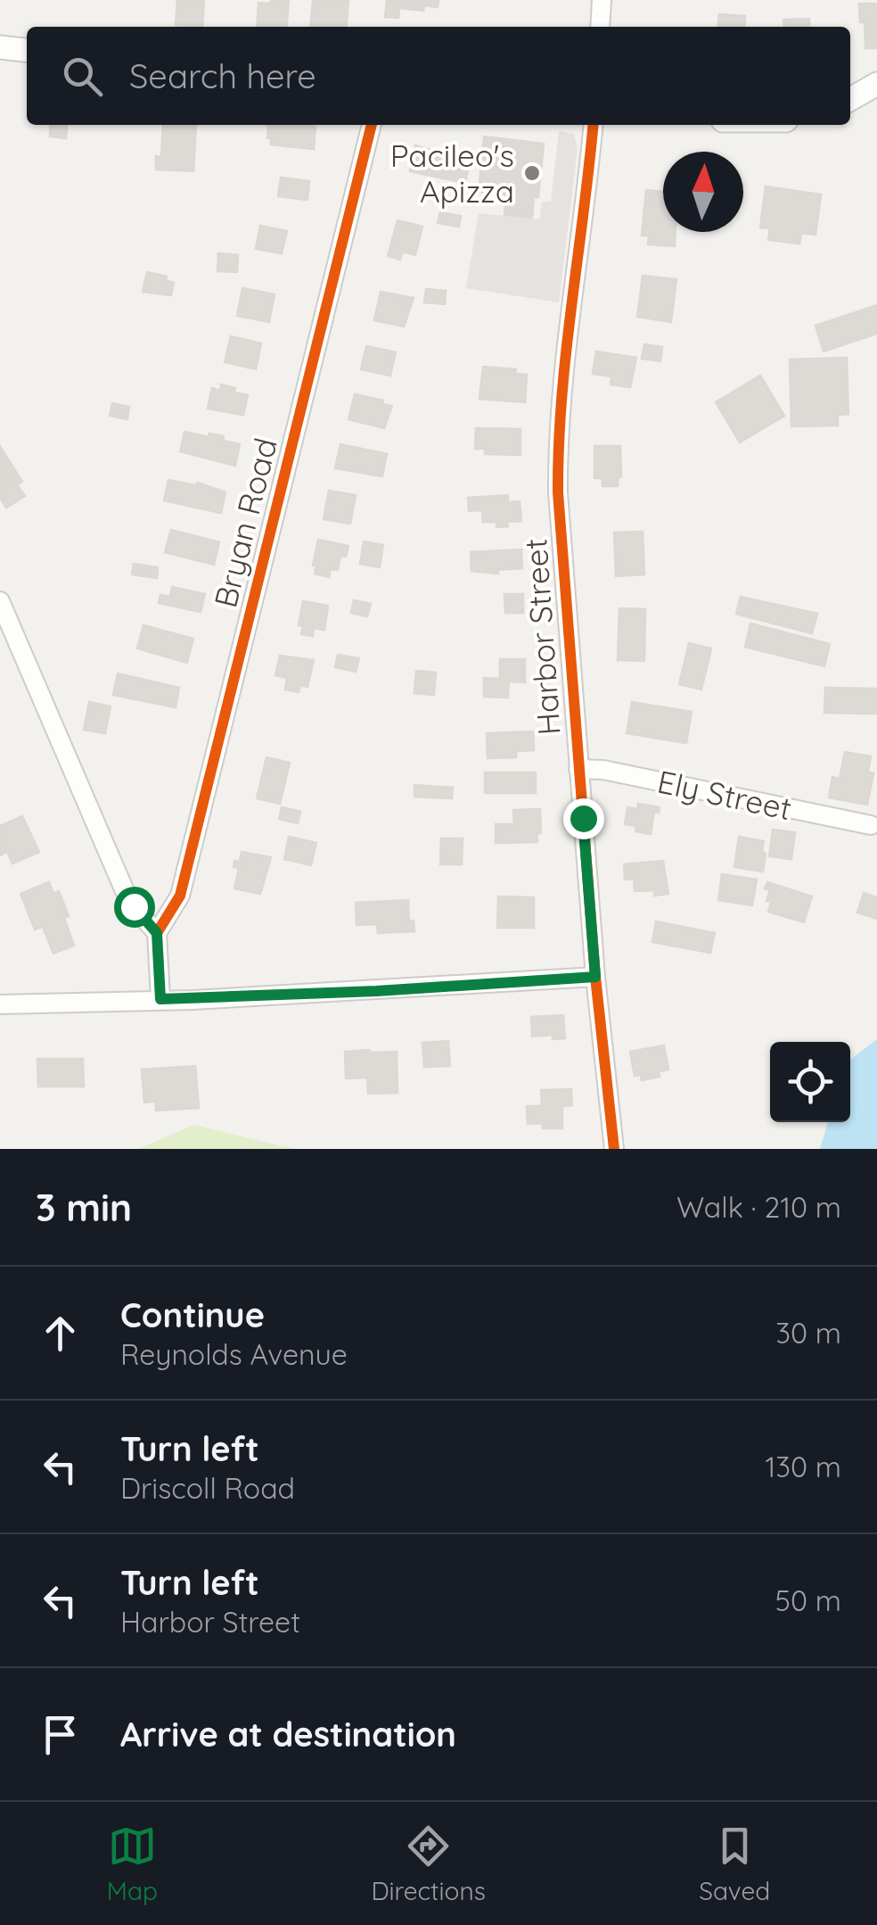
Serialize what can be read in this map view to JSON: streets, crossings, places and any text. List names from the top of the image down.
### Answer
{
  "streets": {
    "street": ["Bryan Road", "Harbor Street", "Ely Street"]
  },
  "crossings": [
    ["Harbor Street", "Ely Street"]
  ],
  "places": ["Pacileo's Apizza"],
  "north": "top",
  "page": {
    "search": "Search here",
    "heading": ["3 min", "Walk · 210 m"],
    "list": [
      ["Continue", "Reynolds Avenue", "30 m"],
      ["Turn left", "Driscoll Road", "130 m"],
      ["Turn left", "Harbor Street", "50 m"],
      "Arrive at destination"
    ],
    "nav": ["Map", "Directions", "Saved"]
  }
}
